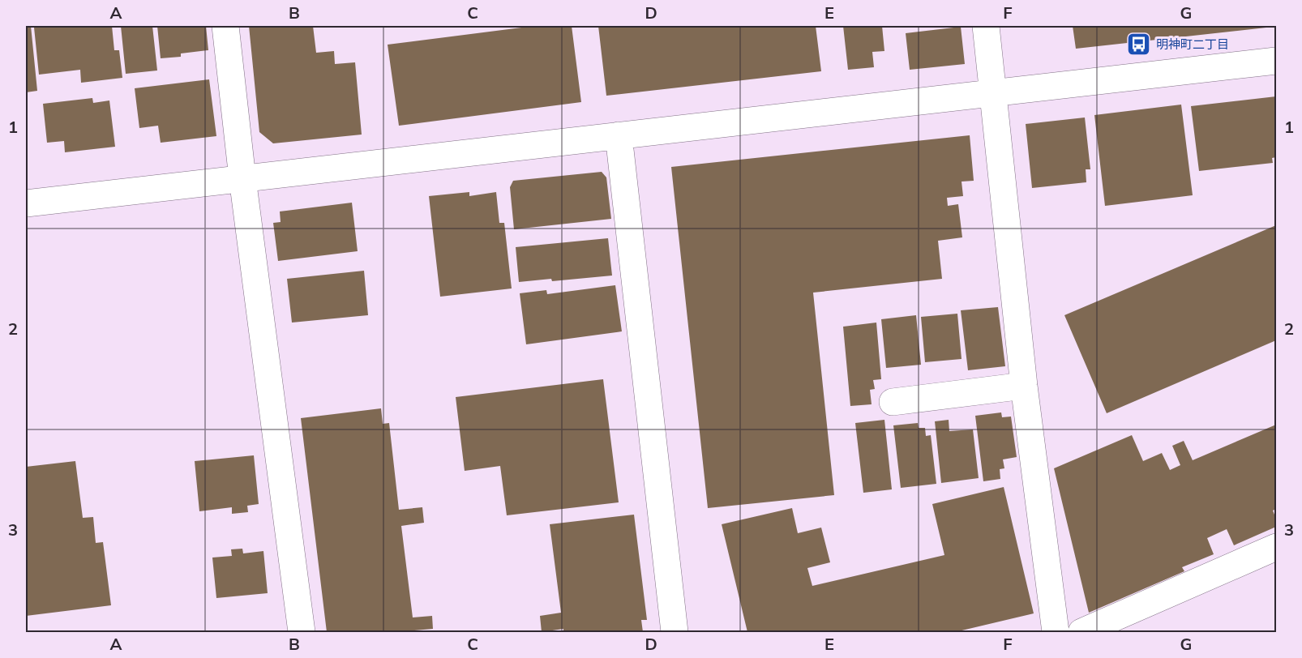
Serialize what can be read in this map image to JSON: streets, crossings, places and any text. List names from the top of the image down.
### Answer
{
  "places": {
    "bus stop": ["明神町二丁目"]
  },
  "grid": {
    "columns": [
      "A",
      "B",
      "C",
      "D",
      "E",
      "F",
      "G"
    ],
    "rows": ["1", "2", "3"]
  }
}
